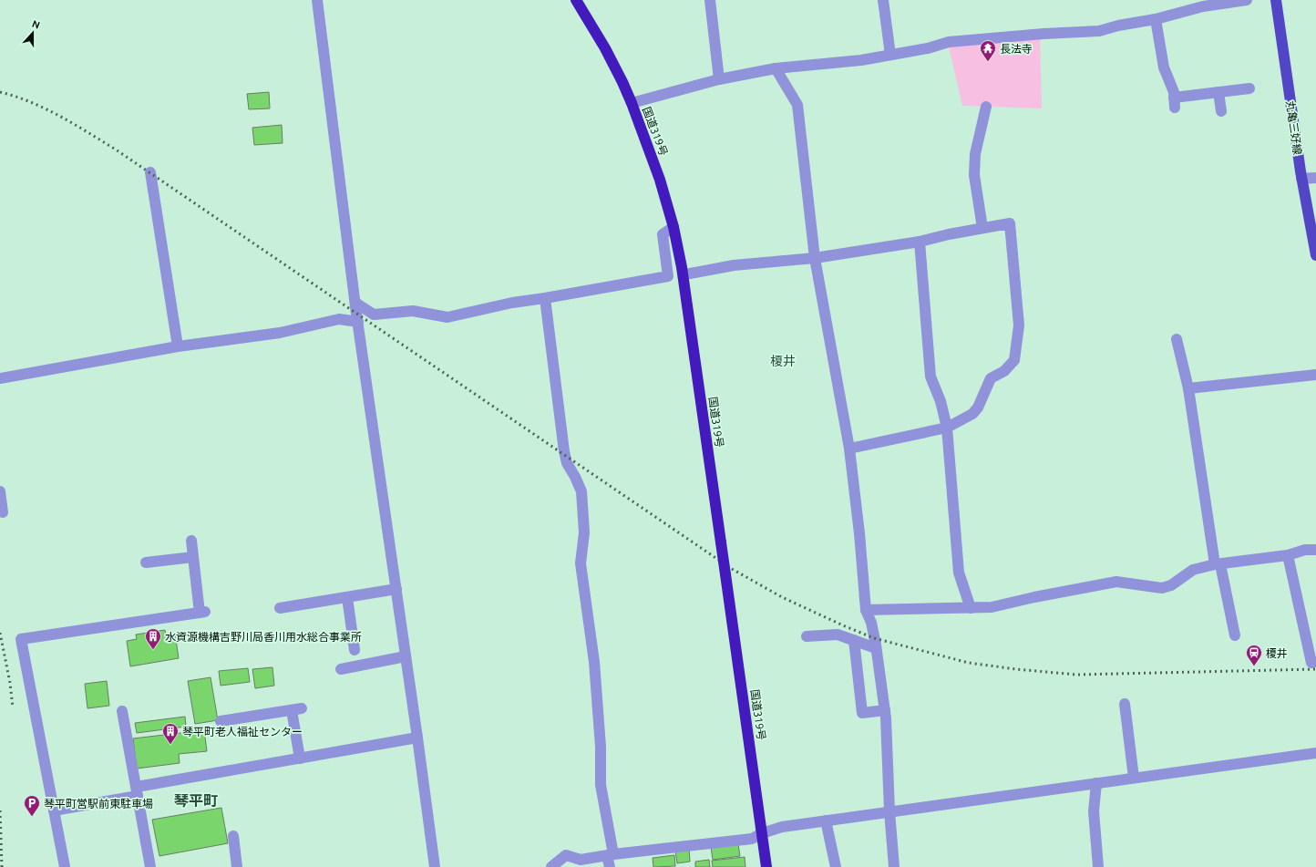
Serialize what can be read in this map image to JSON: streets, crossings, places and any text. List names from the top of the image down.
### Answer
{
  "streets": {
    "highway": ["国道319号"],
    "main road": ["丸亀三好線"]
  },
  "districts": ["榎井", "琴平町"],
  "places": {
    "temple": ["長法寺"],
    "building": ["水資源機構吉野川局香川用水総合事業所", "琴平町老人福祉センター"],
    "station": ["榎井"],
    "parking": ["琴平町営駅前東駐車場"]
  },
  "north": "top"
}
